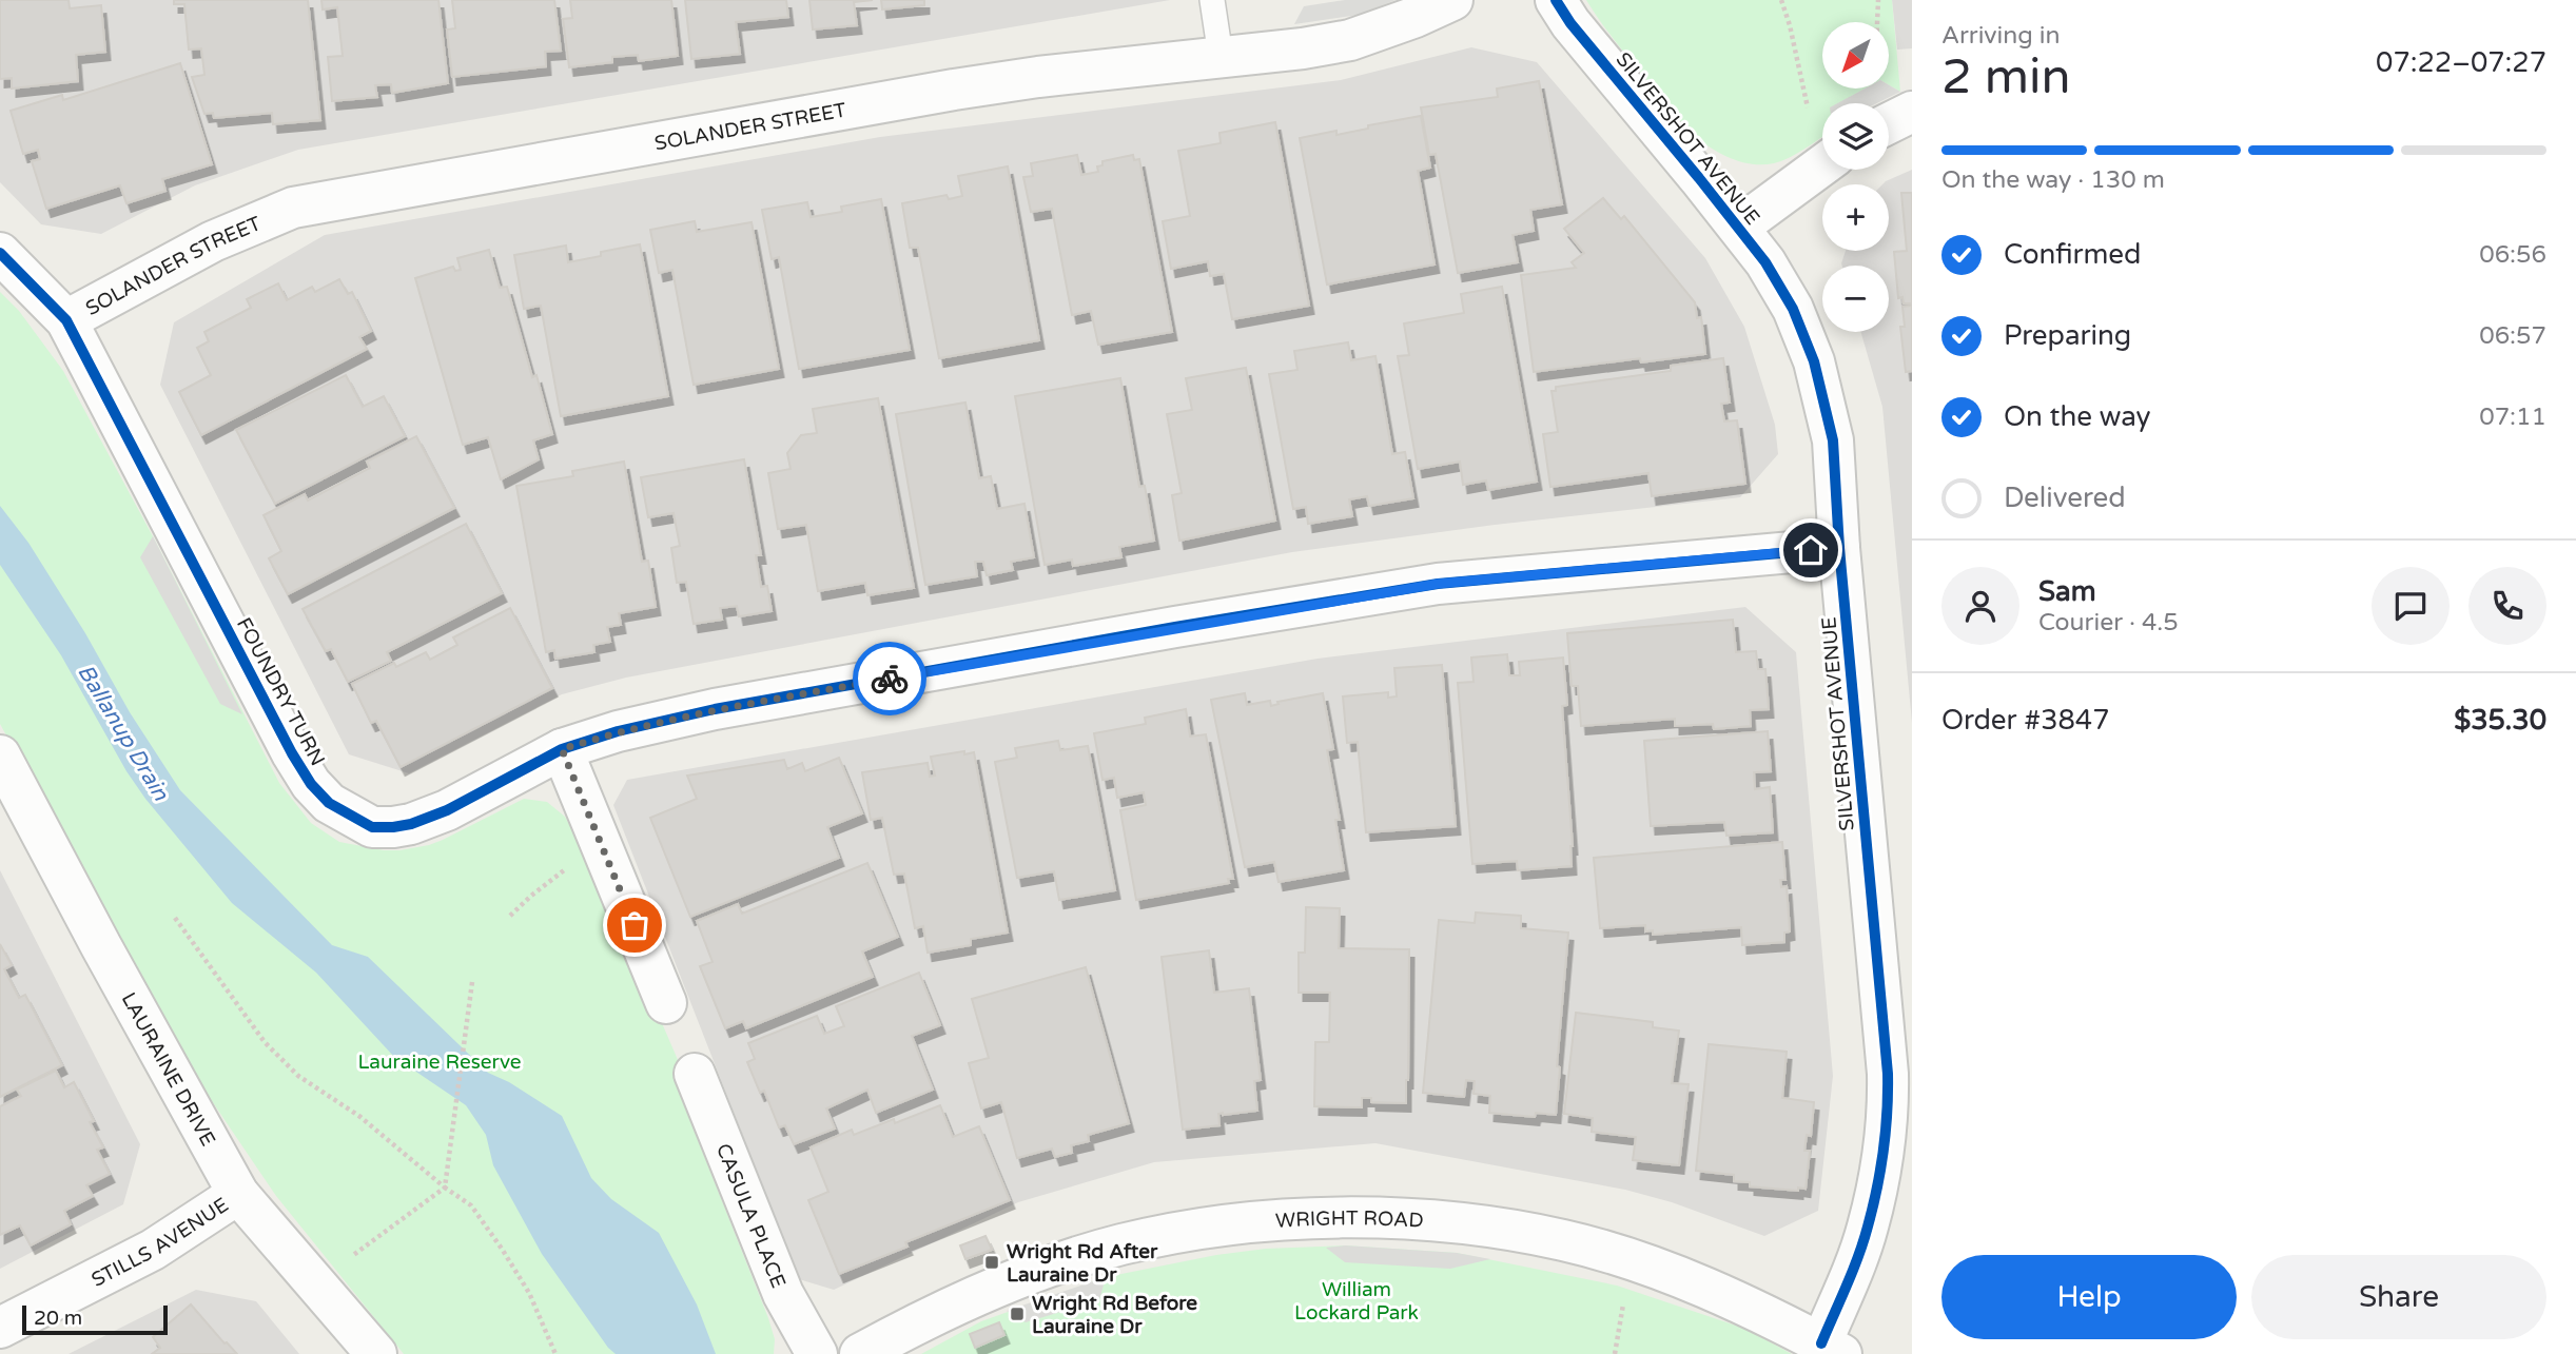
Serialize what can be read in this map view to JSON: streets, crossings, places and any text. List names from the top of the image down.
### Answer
{
  "streets": {
    "street": [
      "SOLANDER STREET",
      "SILVERSHOT AVENUE",
      "FOUNDRY TURN",
      "LAURAINE DRIVE",
      "CASULA PLACE",
      "WRIGHT ROAD",
      "STILLS AVENUE"
    ]
  },
  "crossings": [
    ["SOLANDER STREET", "FOUNDRY TURN"],
    ["SILVERSHOT AVENUE", "FOUNDRY TURN"],
    ["SILVERSHOT AVENUE", "WRIGHT ROAD"],
    ["LAURAINE DRIVE", "STILLS AVENUE"]
  ],
  "water": ["Ballanup Drain"],
  "parks": ["Lauraine Reserve", "William Lockard Park"],
  "places": {
    "transit": ["Wright Rd After Lauraine Dr", "Wright Rd Before Lauraine Dr"]
  },
  "scale_bar": "20 m",
  "north": "bottom left",
  "page": {
    "heading": ["2 min", "Arriving in", "07:22–07:27"],
    "panel": [
      "Sam",
      "Courier · 4.5",
      "Order #3847",
      "$35.30"
    ],
    "map_buttons": ["+", "−"],
    "bar": "On the way · 130 m",
    "list": [
      ["Confirmed", "06:56"],
      ["Preparing", "06:57"],
      ["On the way", "07:11"],
      "Delivered"
    ],
    "buttons": ["Help", "Share"],
    "scale": "20 m"
  }
}
